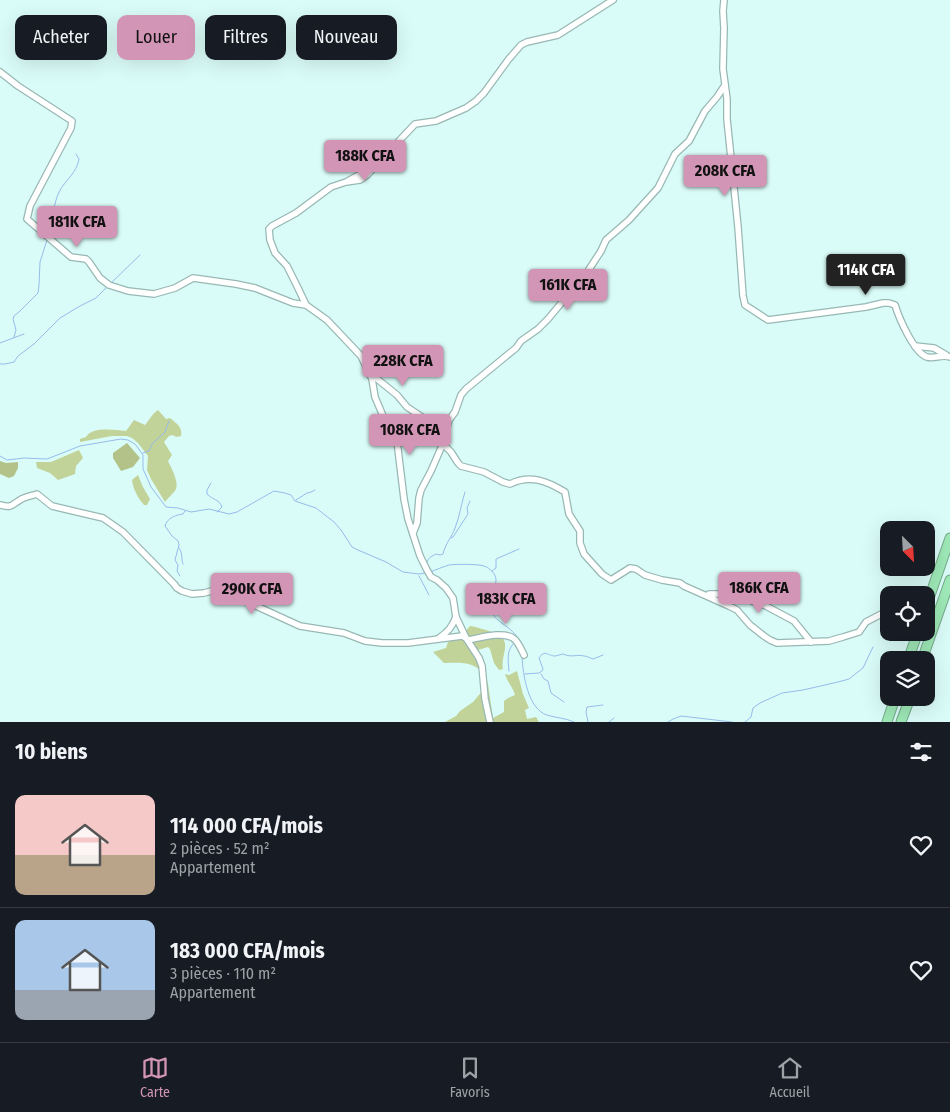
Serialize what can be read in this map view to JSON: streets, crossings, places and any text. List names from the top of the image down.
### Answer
{
  "north": "bottom right",
  "page": {
    "chip": [
      "Acheter",
      "Louer",
      "Filtres",
      "Nouveau"
    ],
    "price": [
      "188K CFA",
      "208K CFA",
      "181K CFA",
      "114K CFA",
      "161K CFA",
      "228K CFA",
      "108K CFA",
      "186K CFA",
      "290K CFA",
      "183K CFA"
    ],
    "heading": "10 biens",
    "list": [
      {
        "name": "114 000 CFA/mois",
        "note": "2 pièces · 52 m² · Appartement"
      },
      {
        "name": "183 000 CFA/mois",
        "note": "3 pièces · 110 m² · Appartement"
      }
    ],
    "tabs": ["Carte", "Favoris", "Accueil"]
  }
}
